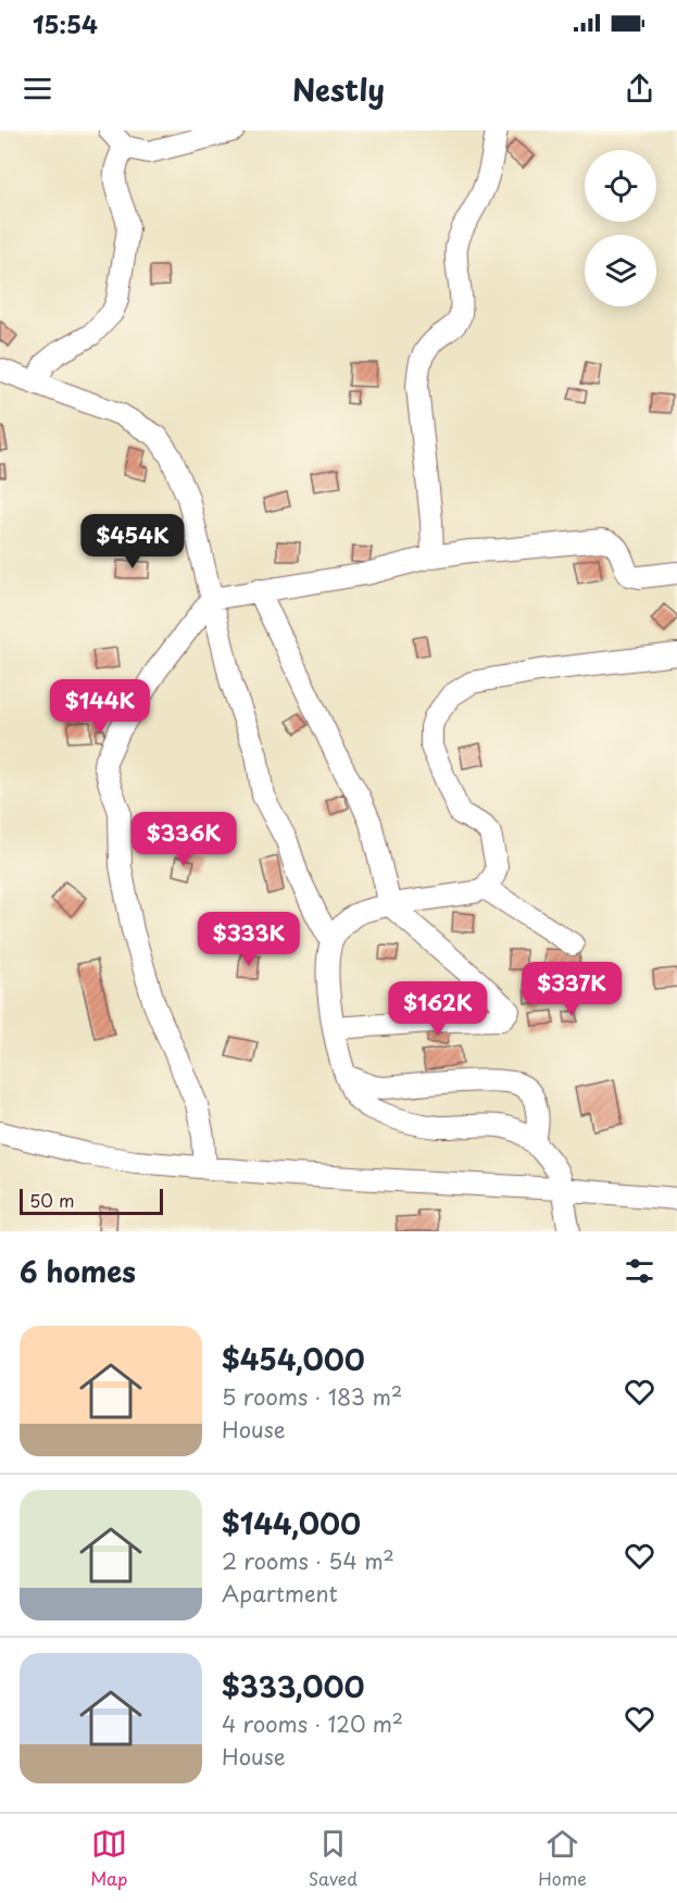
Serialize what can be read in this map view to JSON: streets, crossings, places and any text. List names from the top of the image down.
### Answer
{
  "scale_bar": "50 m",
  "page": {
    "status": "15:54",
    "header": "Nestly",
    "price": [
      "$454K",
      "$144K",
      "$336K",
      "$333K",
      "$337K",
      "$162K"
    ],
    "scale": "50 m",
    "heading": "6 homes",
    "list": [
      {
        "name": "$454,000",
        "note": "5 rooms · 183 m² · House"
      },
      {
        "name": "$144,000",
        "note": "2 rooms · 54 m² · Apartment"
      },
      {
        "name": "$333,000",
        "note": "4 rooms · 120 m² · House"
      }
    ],
    "tabs": ["Map", "Saved", "Home"]
  }
}
